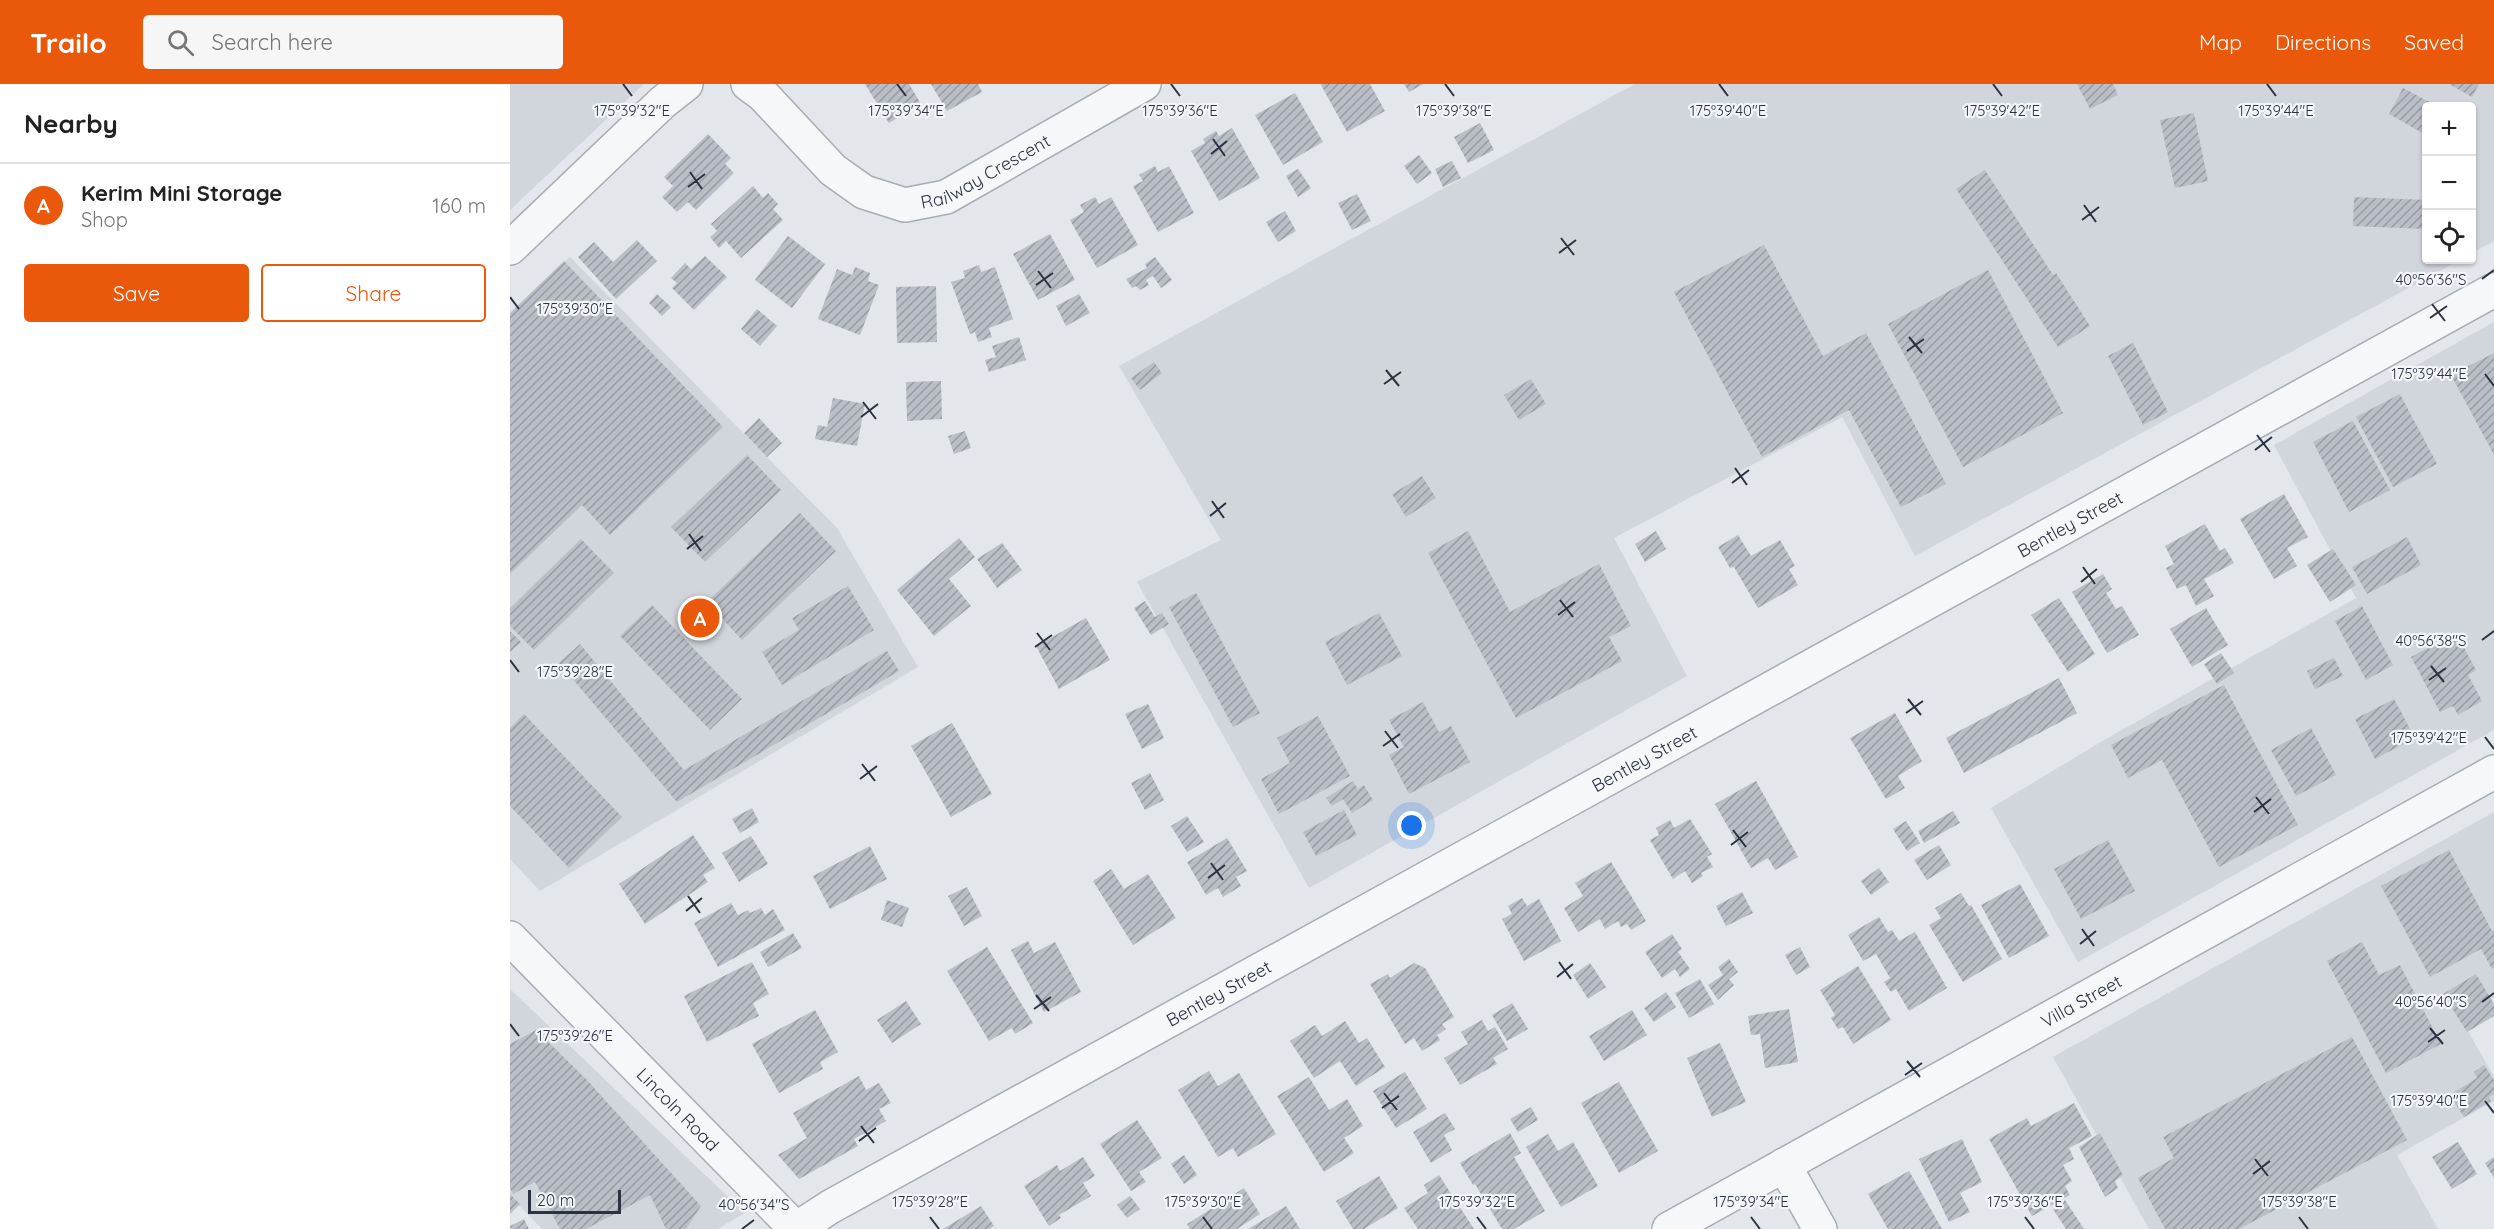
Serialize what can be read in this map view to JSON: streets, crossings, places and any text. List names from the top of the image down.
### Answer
{
  "streets": {
    "street": [
      "Railway Crescent",
      "Bentley Street",
      "Villa Street",
      "Lincoln Road"
    ]
  },
  "crossings": [
    ["Bentley Street", "Lincoln Road"]
  ],
  "scale_bar": "20 m",
  "page": {
    "header": "Trailo",
    "search": "Search here",
    "nav": ["Map", "Directions", "Saved"],
    "heading": "Nearby",
    "map_buttons": ["+", "−"],
    "list": [
      {
        "mark": "A",
        "name": "Kerim Mini Storage",
        "note": "Shop",
        "value": "160 m"
      }
    ],
    "buttons": ["Save", "Share"],
    "pins": "A",
    "scale": "20 m"
  },
  "coordinates": [
    "175°39'32\"E",
    "175°39'34\"E",
    "175°39'36\"E",
    "175°39'38\"E",
    "175°39'40\"E",
    "175°39'42\"E",
    "175°39'44\"E",
    "40°56'36\"S",
    "175°39'30\"E",
    "40°56'38\"S",
    "175°39'28\"E",
    "40°56'40\"S",
    "175°39'26\"E",
    "40°56'34\"S"
  ]
}
